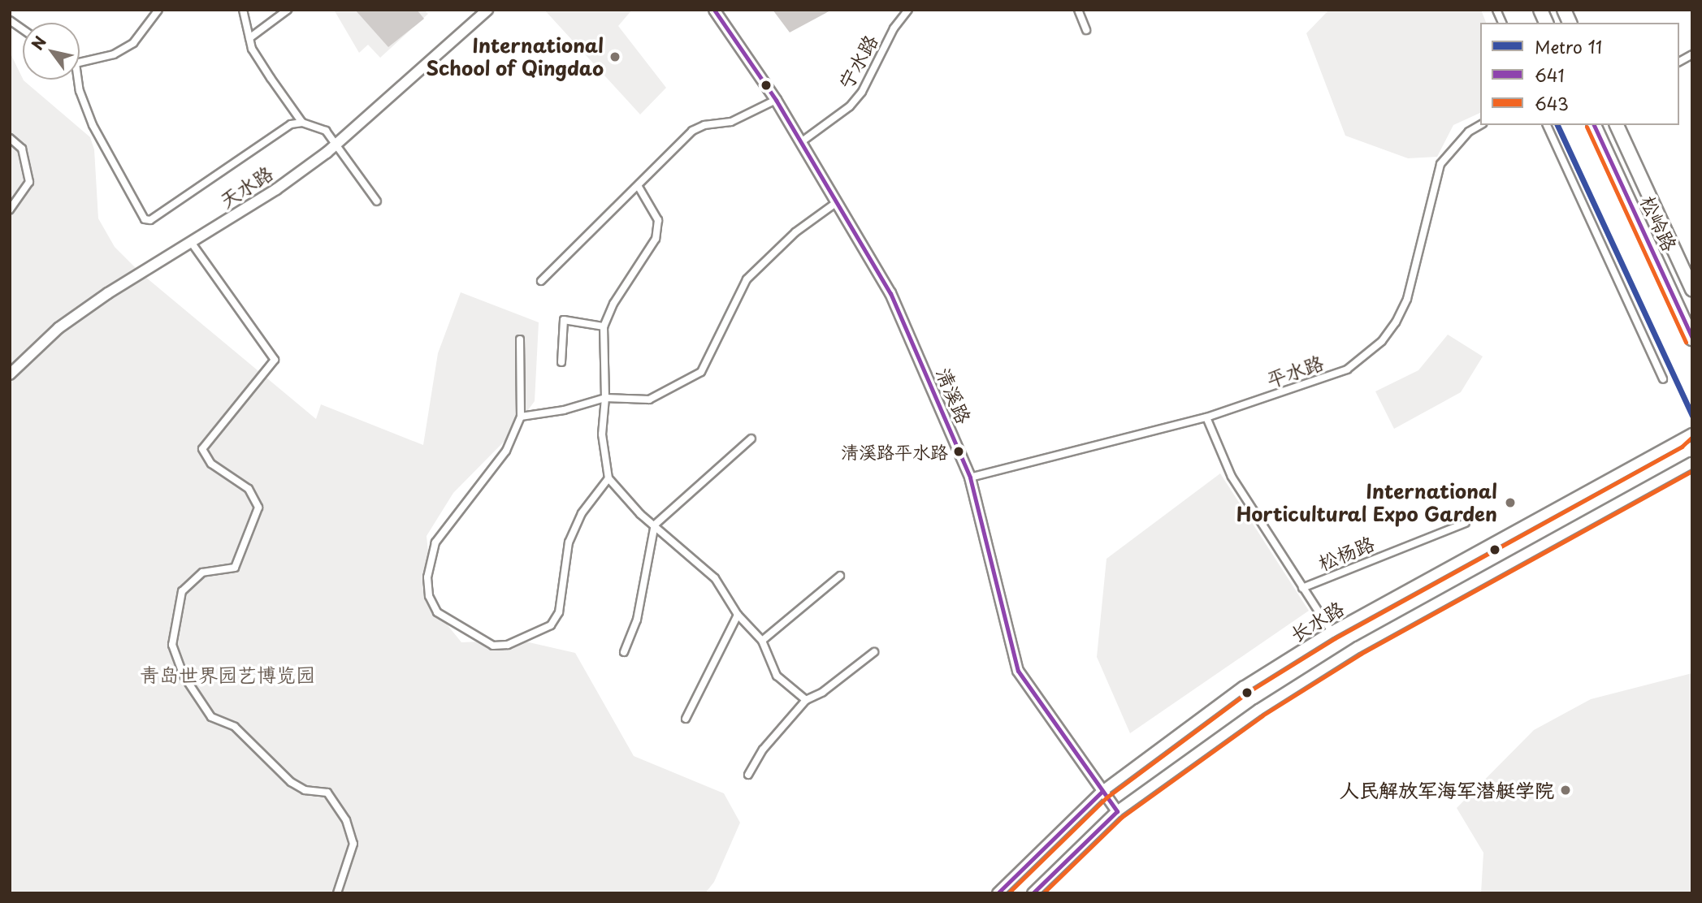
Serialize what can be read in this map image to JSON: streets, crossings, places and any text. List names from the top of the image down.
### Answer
{
  "streets": {
    "highway": ["松岭路"],
    "main road": ["天水路", "清溪路", "长水路"],
    "street": ["宁水路", "平水路", "松杨路"]
  },
  "crossings": [
    ["宁水路", "清溪路"],
    ["平水路", "清溪路"],
    ["清溪路", "长水路"]
  ],
  "parks": ["青岛世界园艺博览园"],
  "places": [
    "International School of Qingdao",
    "清溪路平水路",
    "International Horticultural Expo Garden",
    "人民解放军海军潜艇学院"
  ],
  "lines": ["transit line 641", "metro line 11", "transit line 643"],
  "legend": ["Metro 11", "641", "643"],
  "north": "top left"
}
